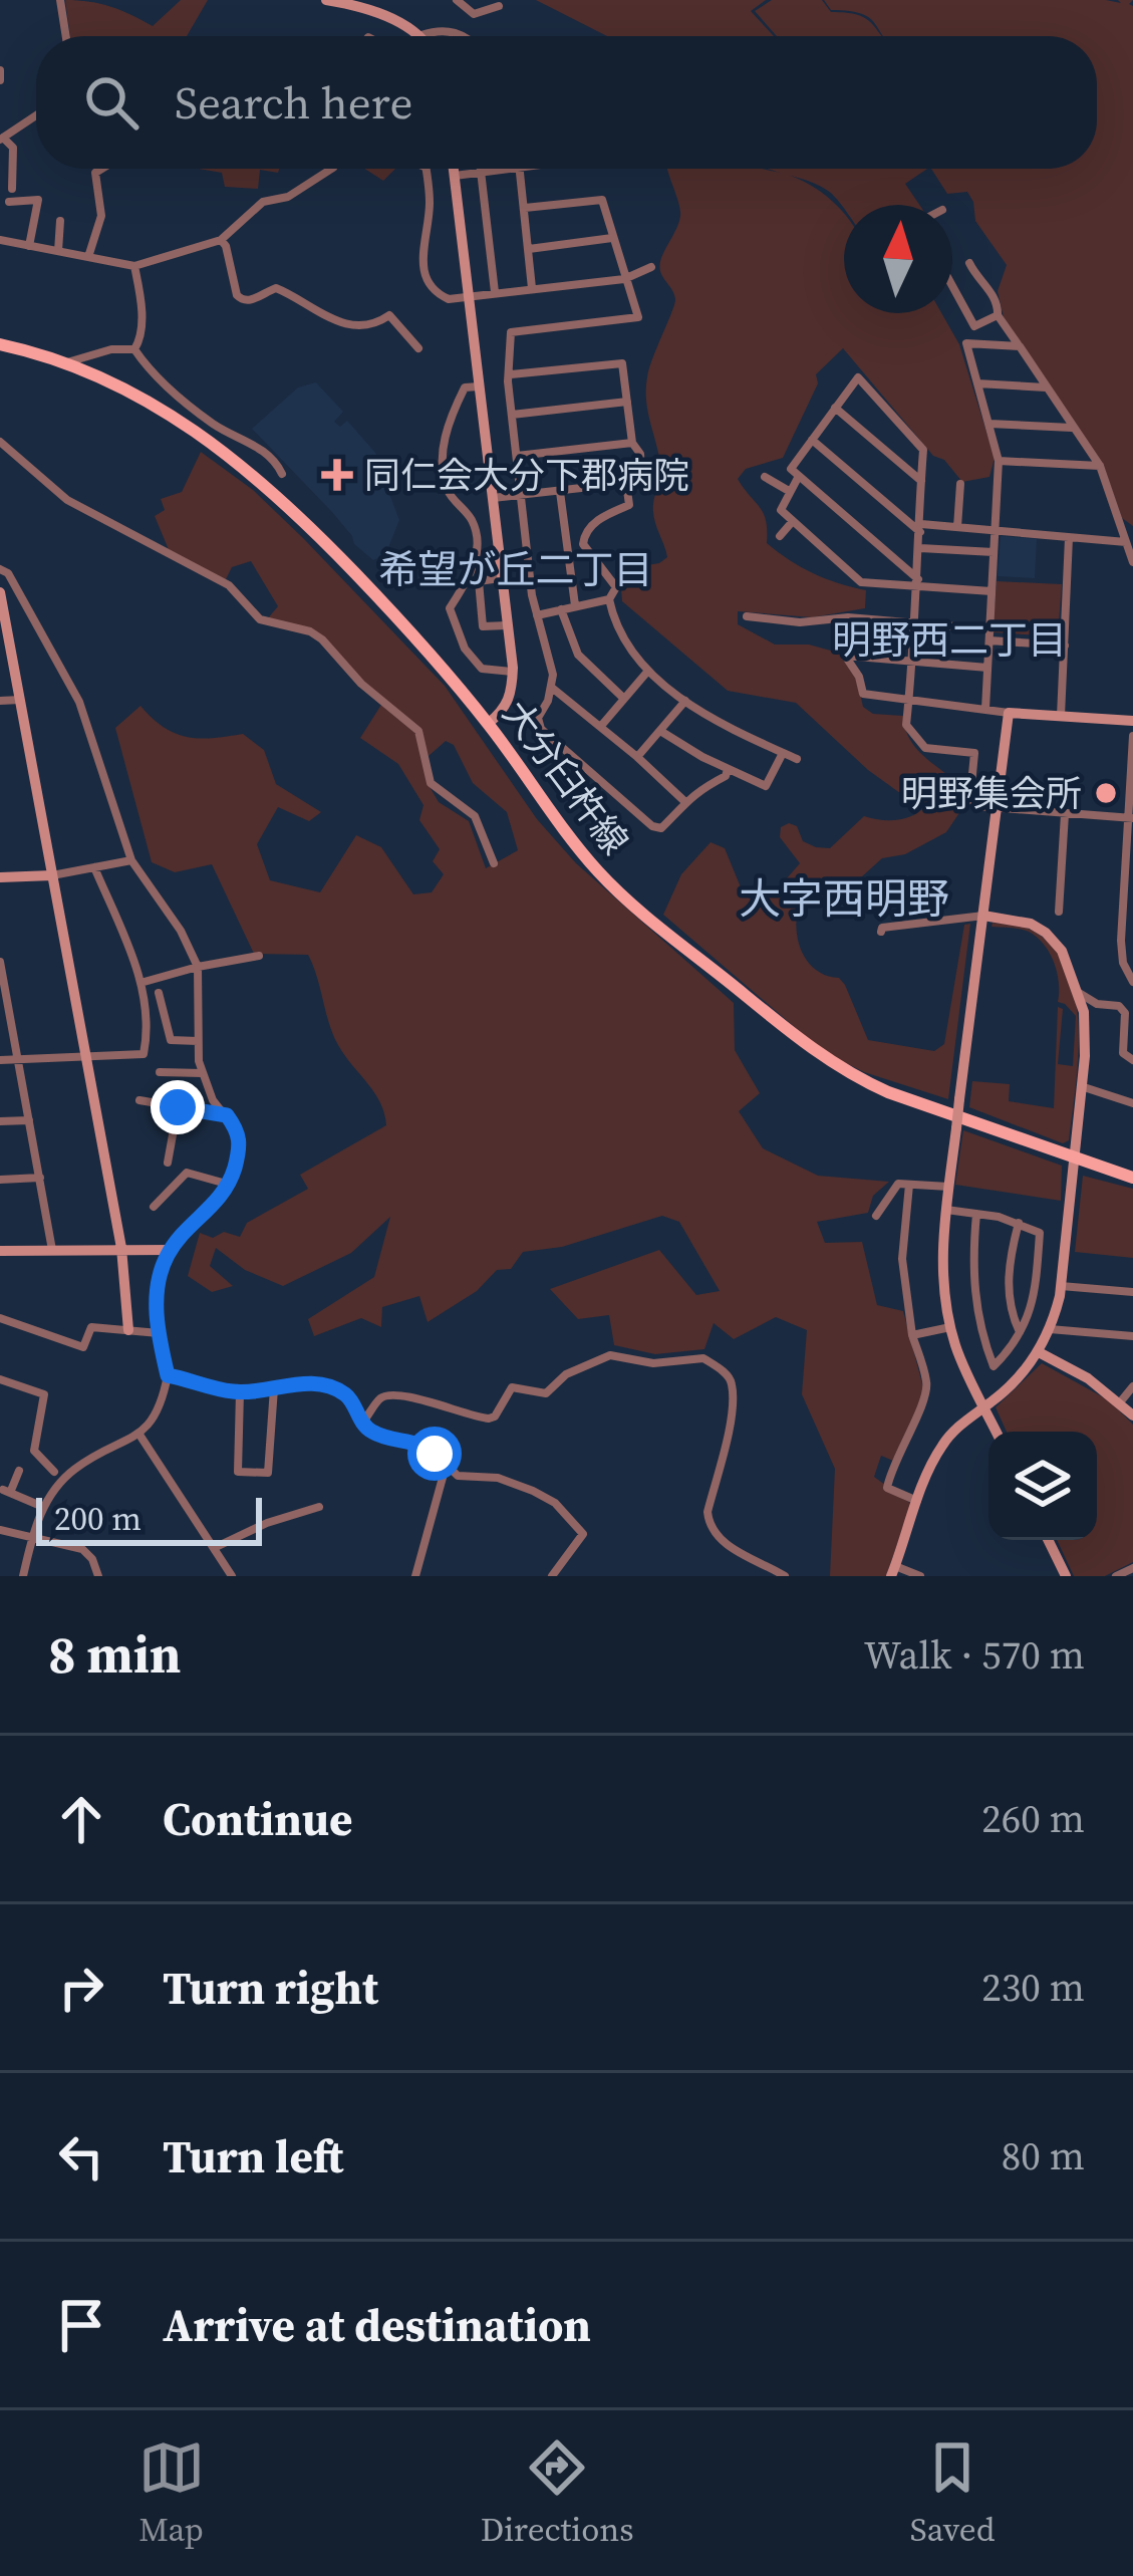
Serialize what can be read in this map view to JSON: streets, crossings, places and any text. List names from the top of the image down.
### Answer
{
  "streets": {
    "main road": ["大分臼杵線"]
  },
  "districts": ["希望が丘二丁目", "明野西二丁目", "大字西明野"],
  "places": {
    "health": ["同仁会大分下郡病院"],
    "other": ["明野集会所"]
  },
  "scale_bar": "200 m",
  "north": "top",
  "page": {
    "search": "Search here",
    "scale": "200 m",
    "heading": ["8 min", "Walk · 570 m"],
    "list": [
      ["Continue", "260 m"],
      ["Turn right", "230 m"],
      ["Turn left", "80 m"],
      "Arrive at destination"
    ],
    "nav": ["Map", "Directions", "Saved"]
  }
}
